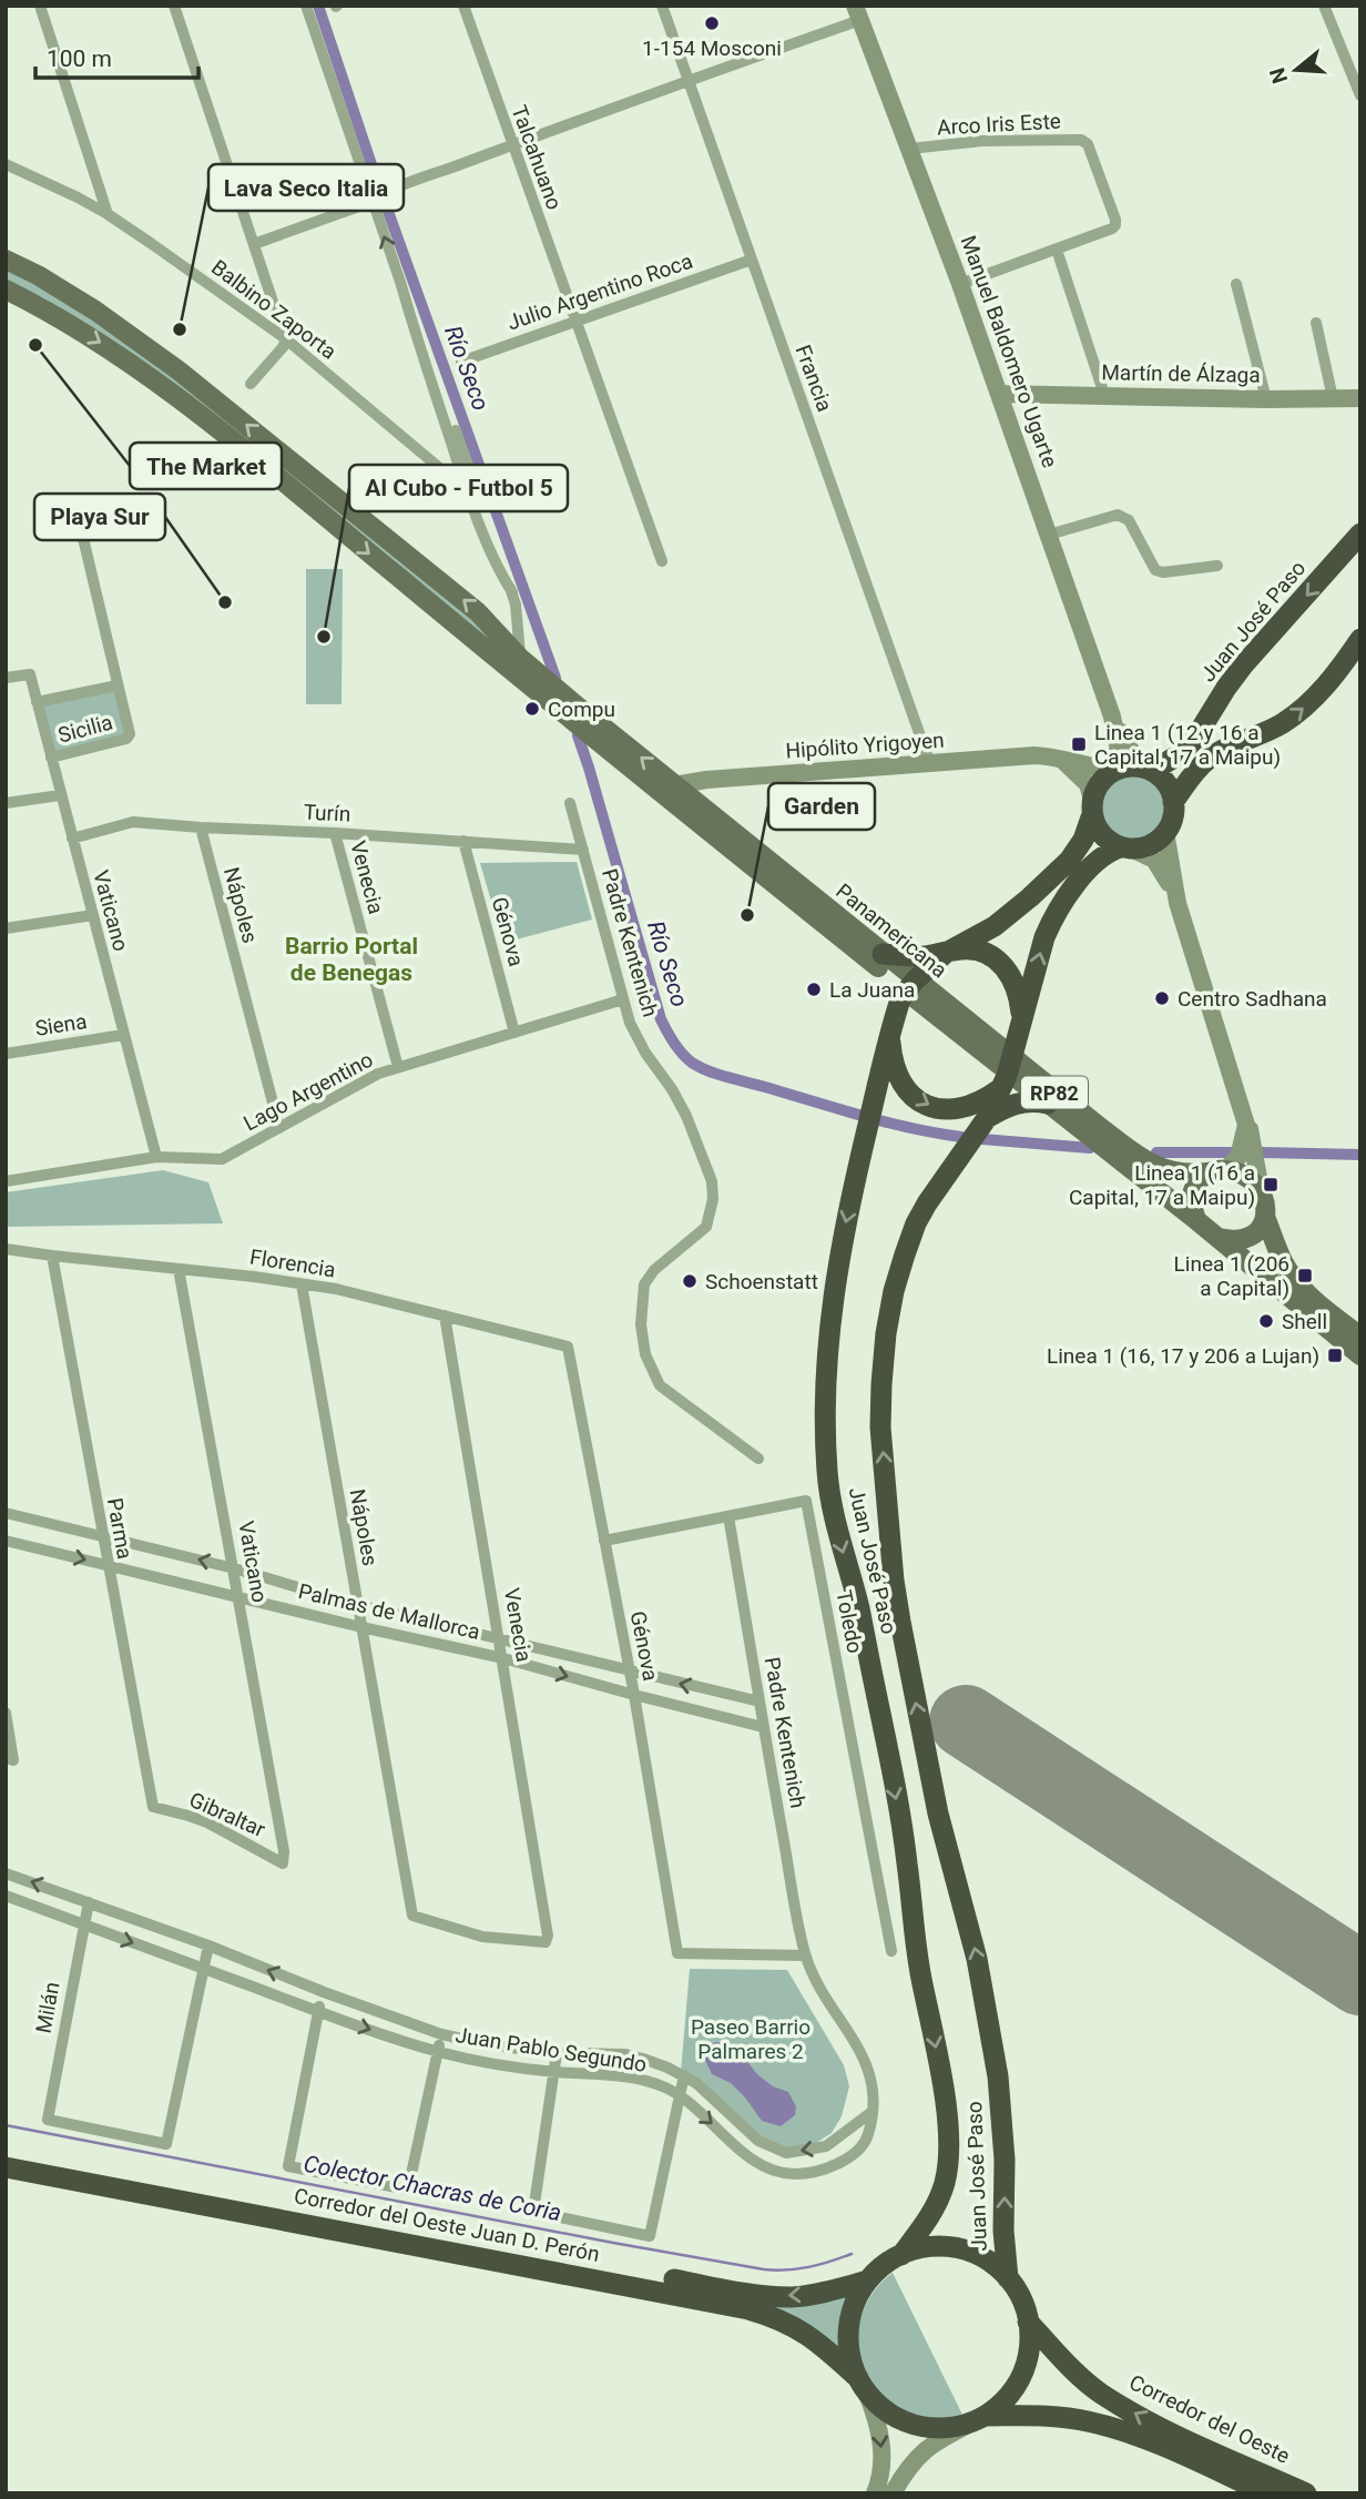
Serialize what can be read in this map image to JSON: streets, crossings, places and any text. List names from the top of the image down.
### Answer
{
  "streets": {
    "highway": ["Juan José Paso", "Corredor del Oeste Juan D. Perón", "Corredor del Oeste"],
    "main road": ["Panamericana", "RP82"],
    "street": [
      "Arco Iris Este",
      "Talcahuano",
      "Julio Argentino Roca",
      "Balbino Zaporta",
      "Manuel Baldomero Ugarte",
      "Martín de Álzaga",
      "Francia",
      "Sicilia",
      "Hipólito Yrigoyen",
      "Turín",
      "Venecia",
      "Nápoles",
      "Vaticano",
      "Génova",
      "Padre Kentenich",
      "Siena",
      "Lago Argentino",
      "Florencia",
      "Parma",
      "Palmas de Mallorca",
      "Toledo",
      "Gibraltar",
      "Milán",
      "Juan Pablo Segundo"
    ]
  },
  "crossings": [
    ["Arco Iris Este", "Manuel Baldomero Ugarte"],
    ["Talcahuano", "Julio Argentino Roca"],
    ["Julio Argentino Roca", "Francia"],
    ["Manuel Baldomero Ugarte", "Martín de Álzaga"],
    ["Manuel Baldomero Ugarte", "Juan José Paso"],
    ["Manuel Baldomero Ugarte", "Hipólito Yrigoyen"],
    ["Francia", "Hipólito Yrigoyen"],
    ["Juan José Paso", "Hipólito Yrigoyen"],
    ["Juan José Paso", "Panamericana"],
    ["Juan José Paso", "Corredor del Oeste Juan D. Perón"],
    ["Juan José Paso", "Corredor del Oeste"],
    ["Sicilia", "Vaticano"],
    ["Hipólito Yrigoyen", "Panamericana"],
    ["Turín", "Venecia"],
    ["Turín", "Nápoles"],
    ["Turín", "Vaticano"],
    ["Turín", "Génova"],
    ["Turín", "Padre Kentenich"],
    ["Venecia", "Nápoles"],
    ["Venecia", "Lago Argentino"],
    ["Venecia", "Florencia"],
    ["Venecia", "Palmas de Mallorca"],
    ["Nápoles", "Lago Argentino"],
    ["Nápoles", "Florencia"],
    ["Nápoles", "Palmas de Mallorca"],
    ["Vaticano", "Siena"],
    ["Vaticano", "Lago Argentino"],
    ["Vaticano", "Florencia"],
    ["Vaticano", "Palmas de Mallorca"],
    ["Vaticano", "Gibraltar"],
    ["Génova", "Padre Kentenich"],
    ["Génova", "Lago Argentino"],
    ["Génova", "Florencia"],
    ["Génova", "Palmas de Mallorca"],
    ["Génova", "Toledo"],
    ["Génova", "Juan Pablo Segundo"],
    ["Padre Kentenich", "Lago Argentino"],
    ["Padre Kentenich", "Palmas de Mallorca"],
    ["Padre Kentenich", "Toledo"],
    ["Padre Kentenich", "Juan Pablo Segundo"],
    ["Florencia", "Parma"],
    ["Parma", "Palmas de Mallorca"],
    ["Parma", "Gibraltar"],
    ["Milán", "Juan Pablo Segundo"],
    ["Corredor del Oeste Juan D. Perón", "Corredor del Oeste"]
  ],
  "districts": ["Barrio Portal de Benegas"],
  "water": ["Río Seco", "Colector Chacras de Coria"],
  "parks": ["Paseo Barrio Palmares 2"],
  "places": {
    "other": [
      "1-154 Mosconi",
      "Lava Seco Italia",
      "The Market",
      "Playa Sur",
      "Al Cubo - Futbol 5",
      "Compu",
      "Garden",
      "La Juana",
      "Centro Sadhana",
      "Schoenstatt",
      "Shell"
    ],
    "transit": [
      "Linea 1 (12 y 16 a Capital, 17 a Maipu)",
      "Linea 1 (16 a Capital, 17 a Maipu)",
      "Linea 1 (206 a Capital)",
      "Linea 1 (16, 17 y 206 a Lujan)"
    ]
  },
  "scale_bar": "100 m",
  "north": "left"
}
